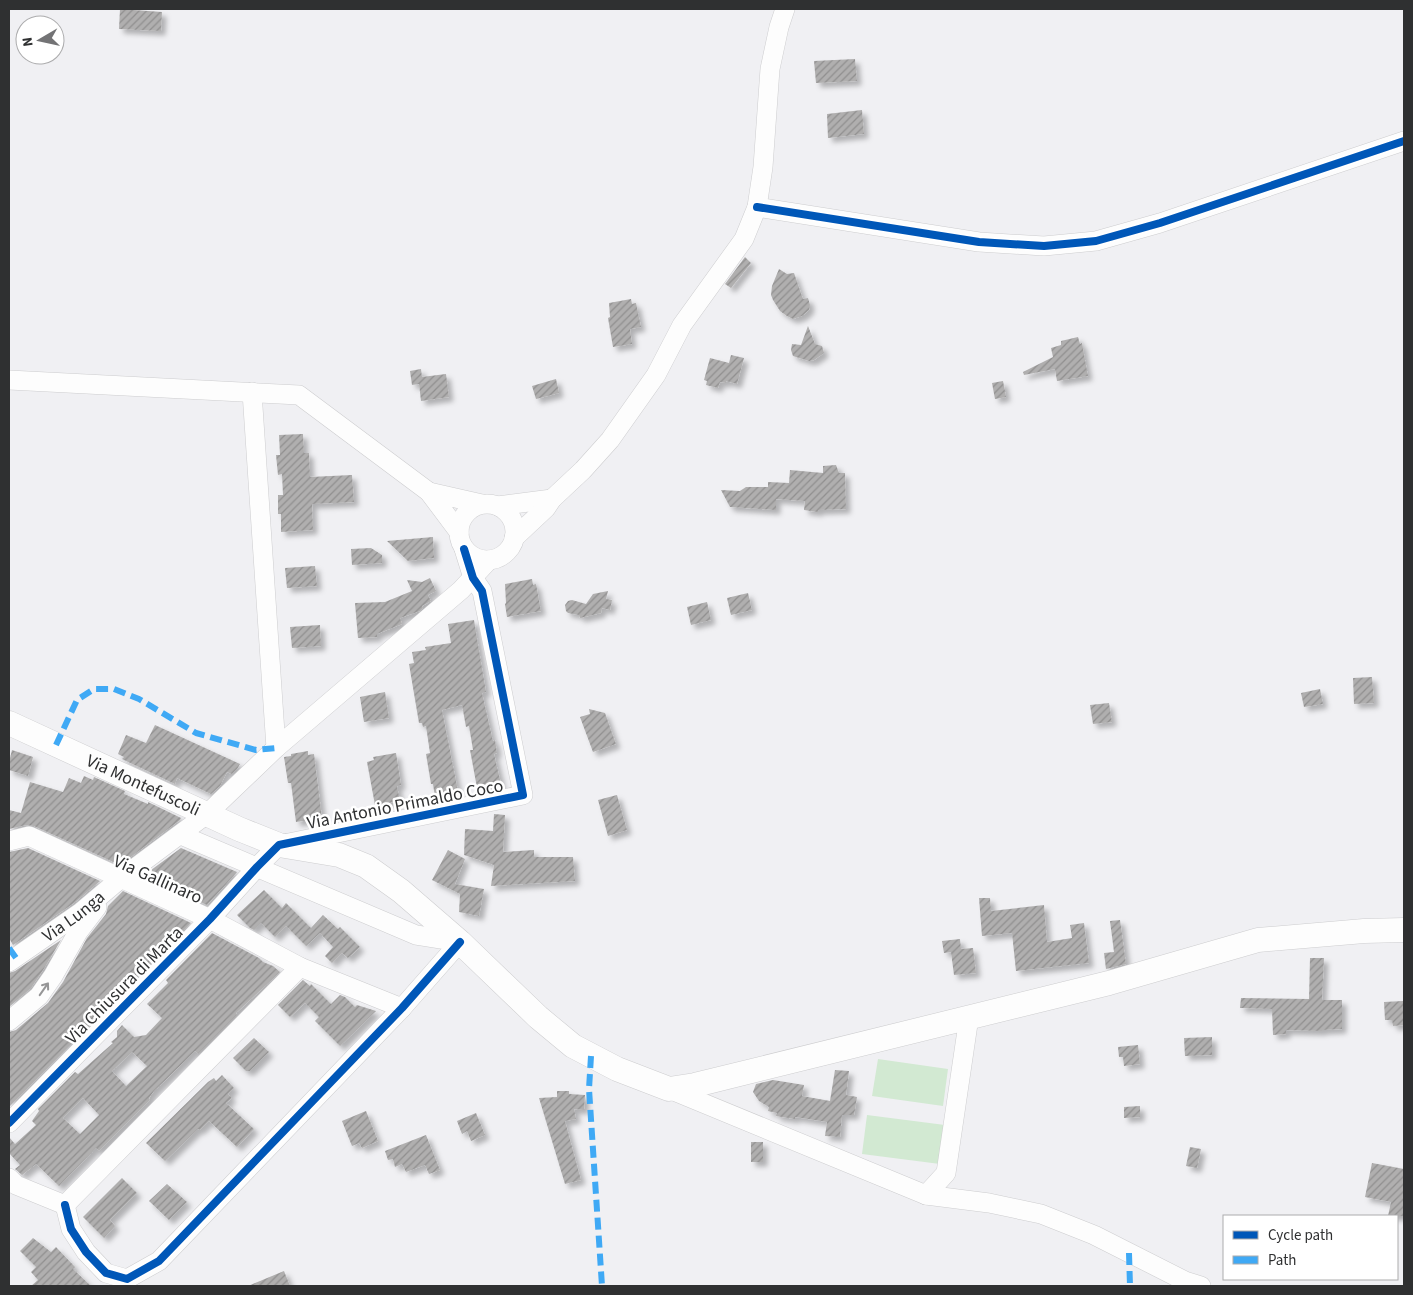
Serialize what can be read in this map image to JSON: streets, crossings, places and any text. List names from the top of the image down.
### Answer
{
  "streets": {
    "main road": ["Via Montefuscoli"],
    "street": [
      "Via Antonio Primaldo Coco",
      "Via Gallinaro",
      "Via Lunga",
      "Via Chiusura di Marta"
    ]
  },
  "crossings": [
    ["Via Montefuscoli", "Via Antonio Primaldo Coco"],
    ["Via Montefuscoli", "Via Lunga"],
    ["Via Montefuscoli", "Via Chiusura di Marta"],
    ["Via Antonio Primaldo Coco", "Via Lunga"],
    ["Via Antonio Primaldo Coco", "Via Chiusura di Marta"],
    ["Via Gallinaro", "Via Lunga"],
    ["Via Gallinaro", "Via Chiusura di Marta"]
  ],
  "legend": ["Cycle path", "Path"],
  "north": "left"
}
